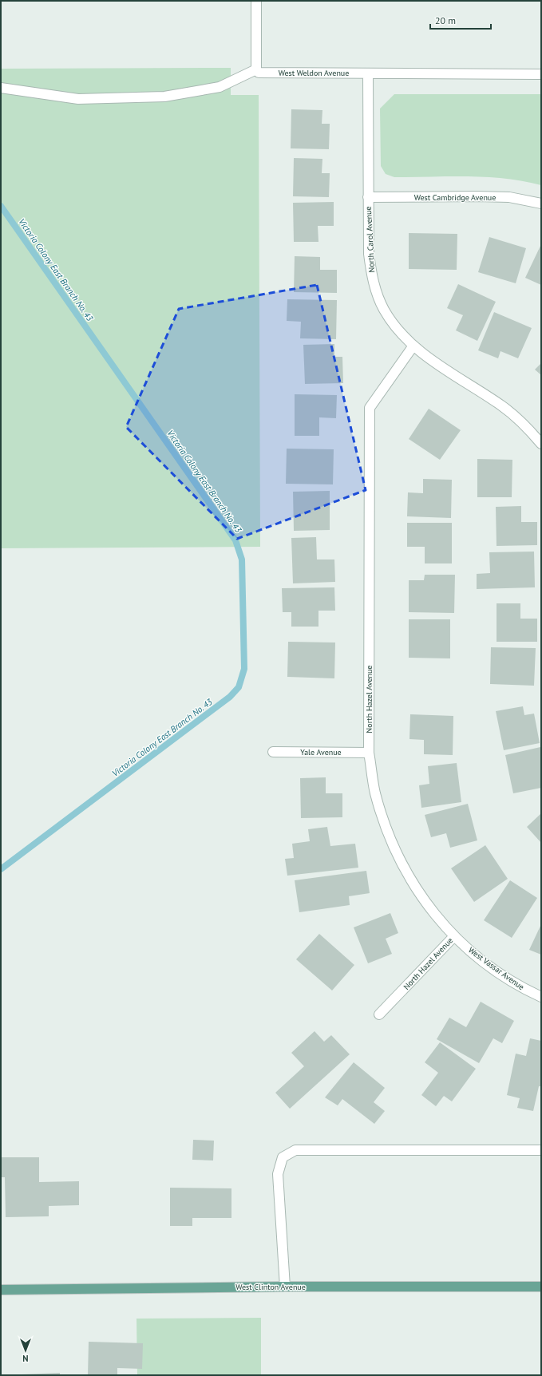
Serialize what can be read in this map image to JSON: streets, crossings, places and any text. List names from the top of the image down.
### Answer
{
  "streets": {
    "main road": ["West Clinton Avenue"],
    "street": [
      "West Weldon Avenue",
      "West Cambridge Avenue",
      "North Carol Avenue",
      "North Hazel Avenue",
      "Yale Avenue",
      "West Vassar Avenue"
    ]
  },
  "crossings": [
    ["West Weldon Avenue", "North Carol Avenue"],
    ["West Cambridge Avenue", "North Carol Avenue"],
    ["North Carol Avenue", "North Hazel Avenue"],
    ["North Hazel Avenue", "Yale Avenue"],
    ["North Hazel Avenue", "West Vassar Avenue"]
  ],
  "water": ["Victoria Colony East Branch No. 43"],
  "scale_bar": "20 m",
  "north": "bottom"
}
